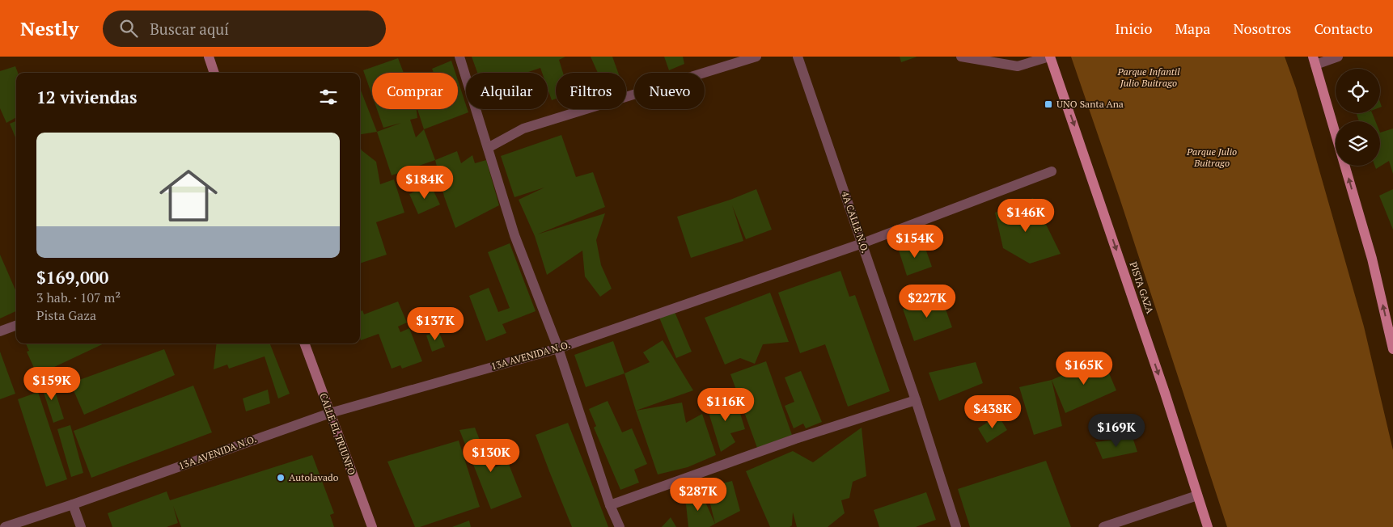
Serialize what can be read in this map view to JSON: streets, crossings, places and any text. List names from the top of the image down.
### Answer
{
  "streets": {
    "main road": ["PISTA GAZA", "CALLE EL TRIUNFO"],
    "street": ["4A CALLE N.O.", "13A AVENIDA N.O."]
  },
  "crossings": [
    ["4A CALLE N.O.", "13A AVENIDA N.O."],
    ["13A AVENIDA N.O.", "CALLE EL TRIUNFO"]
  ],
  "one_way": ["PISTA GAZA"],
  "parks": ["Parque Infantil Julio Buitrago", "Parque Julio Buitrago"],
  "places": {
    "transit": ["UNO Santa Ana"],
    "other": ["Autolavado"]
  },
  "page": {
    "header": "Nestly",
    "search": "Buscar aquí",
    "nav": [
      "Inicio",
      "Mapa",
      "Nosotros",
      "Contacto"
    ],
    "chip": [
      "Comprar",
      "Alquilar",
      "Filtros",
      "Nuevo"
    ],
    "heading": "12 viviendas",
    "list": [
      {
        "name": "$169,000",
        "note": "3 hab. · 107 m² · Pista Gaza"
      }
    ],
    "price": [
      "$184K",
      "$146K",
      "$154K",
      "$227K",
      "$137K",
      "$165K",
      "$159K",
      "$116K",
      "$438K",
      "$169K",
      "$130K",
      "$287K"
    ]
  }
}
